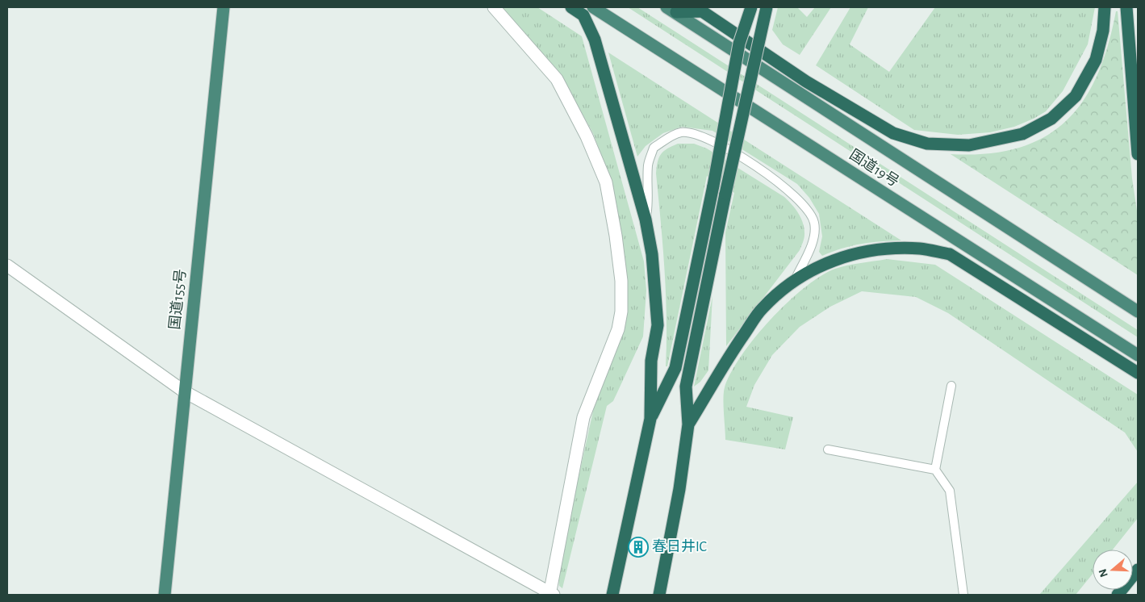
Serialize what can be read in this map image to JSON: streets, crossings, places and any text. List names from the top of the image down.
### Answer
{
  "streets": {
    "highway": ["国道19号", "国道155号"]
  },
  "places": {
    "building": ["春日井IC"]
  },
  "north": "left"
}
